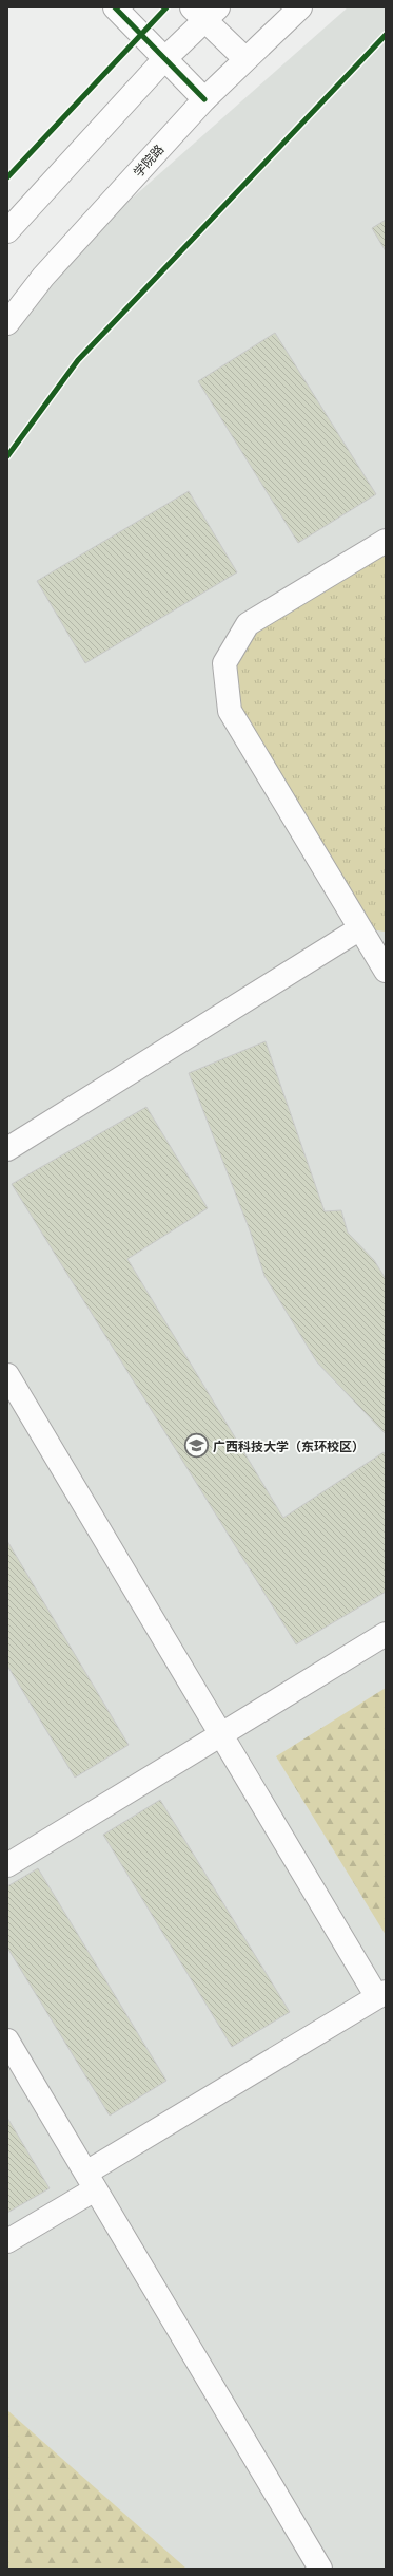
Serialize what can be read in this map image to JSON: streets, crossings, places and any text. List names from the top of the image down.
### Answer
{
  "streets": {
    "main road": ["学院路"]
  },
  "places": {
    "school or university": ["广西科技大学（东环校区）"]
  }
}
